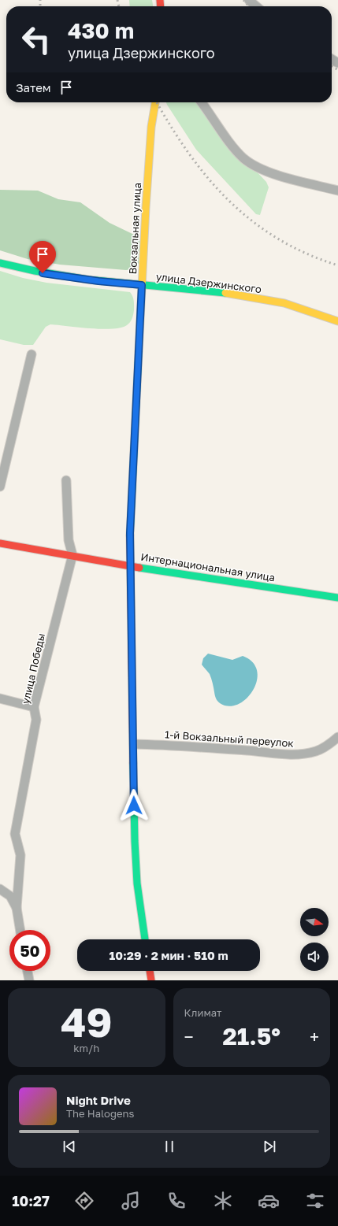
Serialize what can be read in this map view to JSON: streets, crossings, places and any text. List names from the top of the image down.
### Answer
{
  "streets": {
    "main road": ["Вокзальная улица", "улица Дзержинского", "Интернациональная улица"],
    "street": ["улица Победы", "1-й Вокзальный переулок"]
  },
  "crossings": [
    ["Вокзальная улица", "улица Дзержинского"],
    ["Вокзальная улица", "Интернациональная улица"],
    ["Вокзальная улица", "1-й Вокзальный переулок"],
    ["Интернациональная улица", "улица Победы"]
  ],
  "north": "right",
  "page": {
    "turn": ["430 m", "улица Дзержинского"],
    "then": "Затем",
    "limit": "50",
    "trip": "10:29 · 2 мин · 510 m",
    "tile": [
      ["49", "km/h"],
      "Климат"
    ],
    "heat": ["−", "21.5°", "+"],
    "song": ["Night Drive", "The Halogens"],
    "tabs": "10:27"
  }
}
